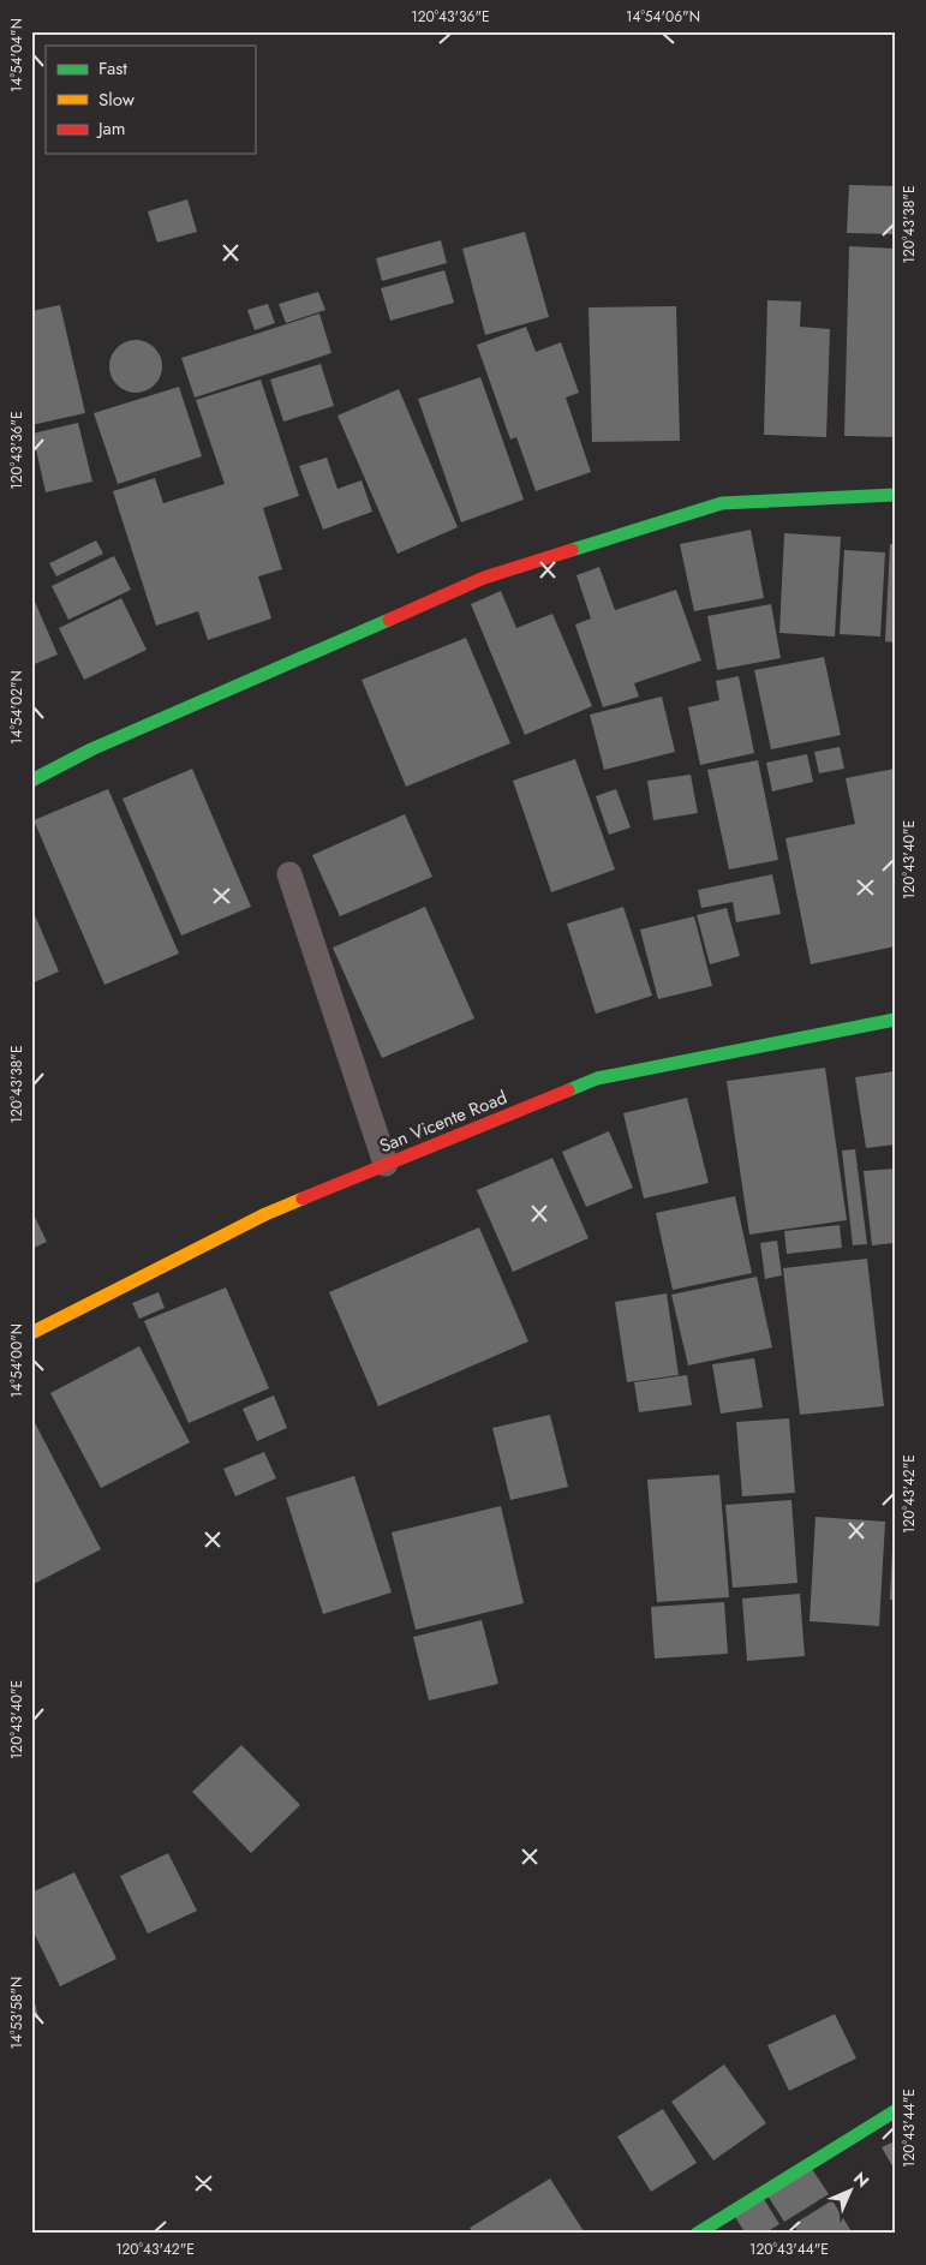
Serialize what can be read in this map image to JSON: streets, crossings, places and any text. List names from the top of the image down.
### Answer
{
  "streets": {
    "street": ["San Vicente Road"]
  },
  "legend": ["Fast", "Slow", "Jam"],
  "north": "top right",
  "coordinates": [
    "120°43'36\"E",
    "14°54'06\"N",
    "14°54'04\"N",
    "120°43'38\"E",
    "14°54'02\"N",
    "120°43'40\"E",
    "14°54'00\"N",
    "120°43'42\"E",
    "14°53'58\"N",
    "120°43'44\"E"
  ]
}
